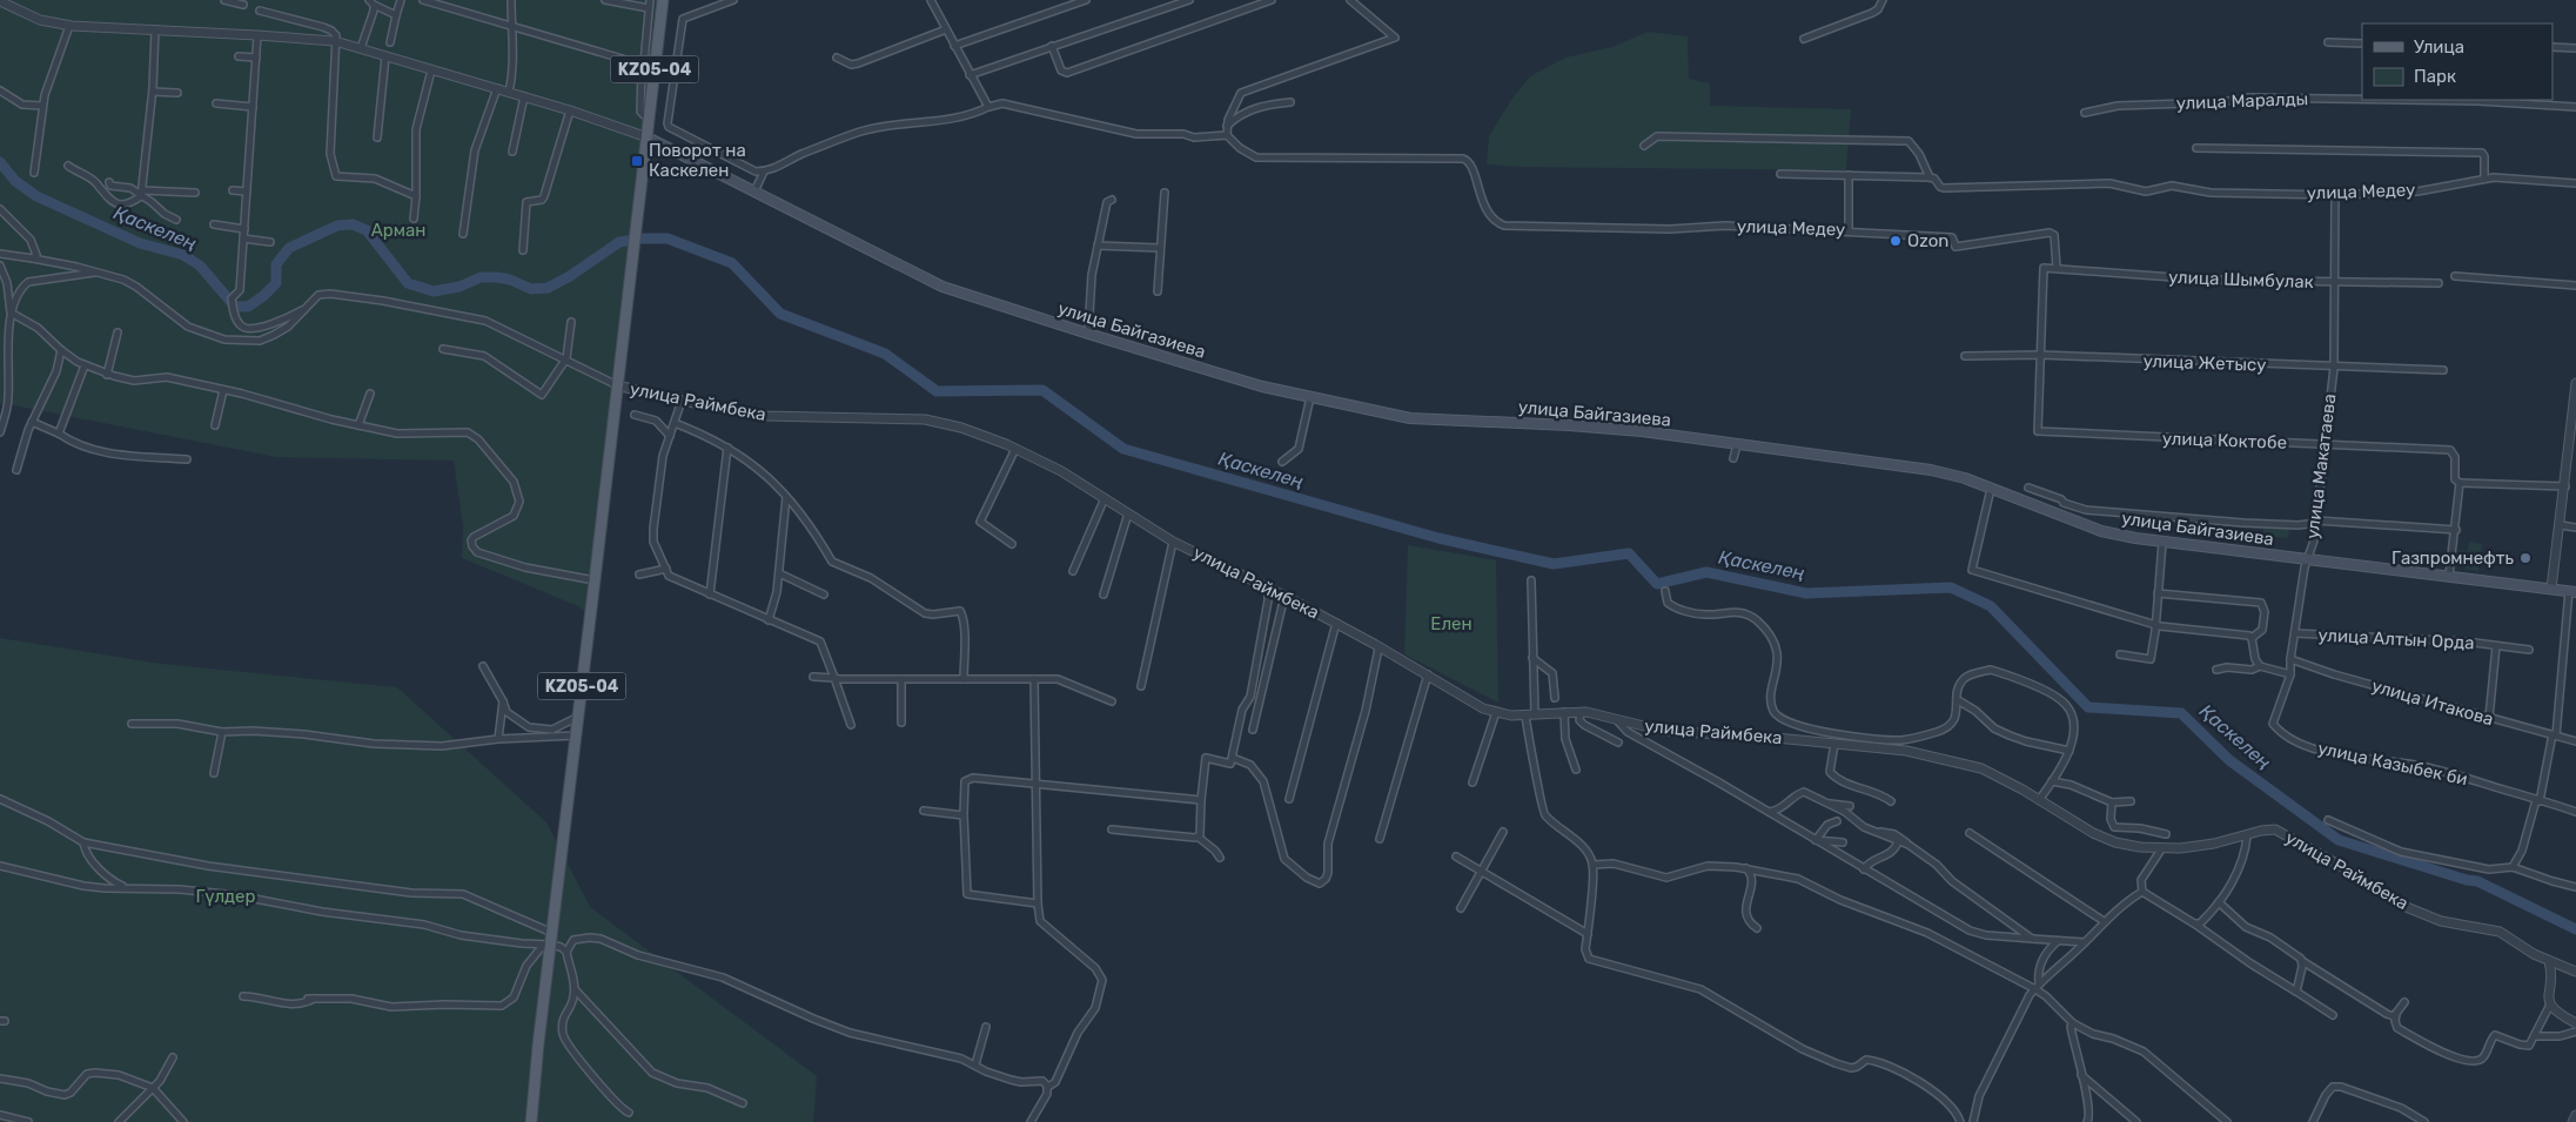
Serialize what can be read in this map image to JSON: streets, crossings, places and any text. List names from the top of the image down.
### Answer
{
  "streets": {
    "main road": ["KZ05-04", "улица Байгазиева"],
    "street": [
      "улица Маралды",
      "улица Медеу",
      "улица Шымбулак",
      "улица Жетысу",
      "улица Раймбека",
      "улица Коктобе",
      "улица Макатаева",
      "улица Алтын Орда",
      "улица Итакова",
      "улица Казыбек би"
    ]
  },
  "crossings": [
    ["KZ05-04", "улица Байгазиева"],
    ["KZ05-04", "улица Раймбека"],
    ["улица Медеу", "улица Шымбулак"],
    ["улица Медеу", "улица Макатаева"],
    ["улица Шымбулак", "улица Жетысу"],
    ["улица Шымбулак", "улица Коктобе"],
    ["улица Шымбулак", "улица Макатаева"],
    ["улица Байгазиева", "улица Макатаева"],
    ["улица Жетысу", "улица Коктобе"],
    ["улица Жетысу", "улица Макатаева"],
    ["улица Коктобе", "улица Макатаева"],
    ["улица Макатаева", "улица Алтын Орда"],
    ["улица Макатаева", "улица Итакова"],
    ["улица Макатаева", "улица Казыбек би"],
    ["улица Алтын Орда", "улица Итакова"]
  ],
  "water": ["Қаскелең"],
  "parks": ["Арман", "Елен", "Гүлдер"],
  "places": {
    "transit": ["Поворот на Каскелен"],
    "other": ["Ozon", "Газпромнефть"]
  },
  "legend": ["Улица", "Парк"]
}
